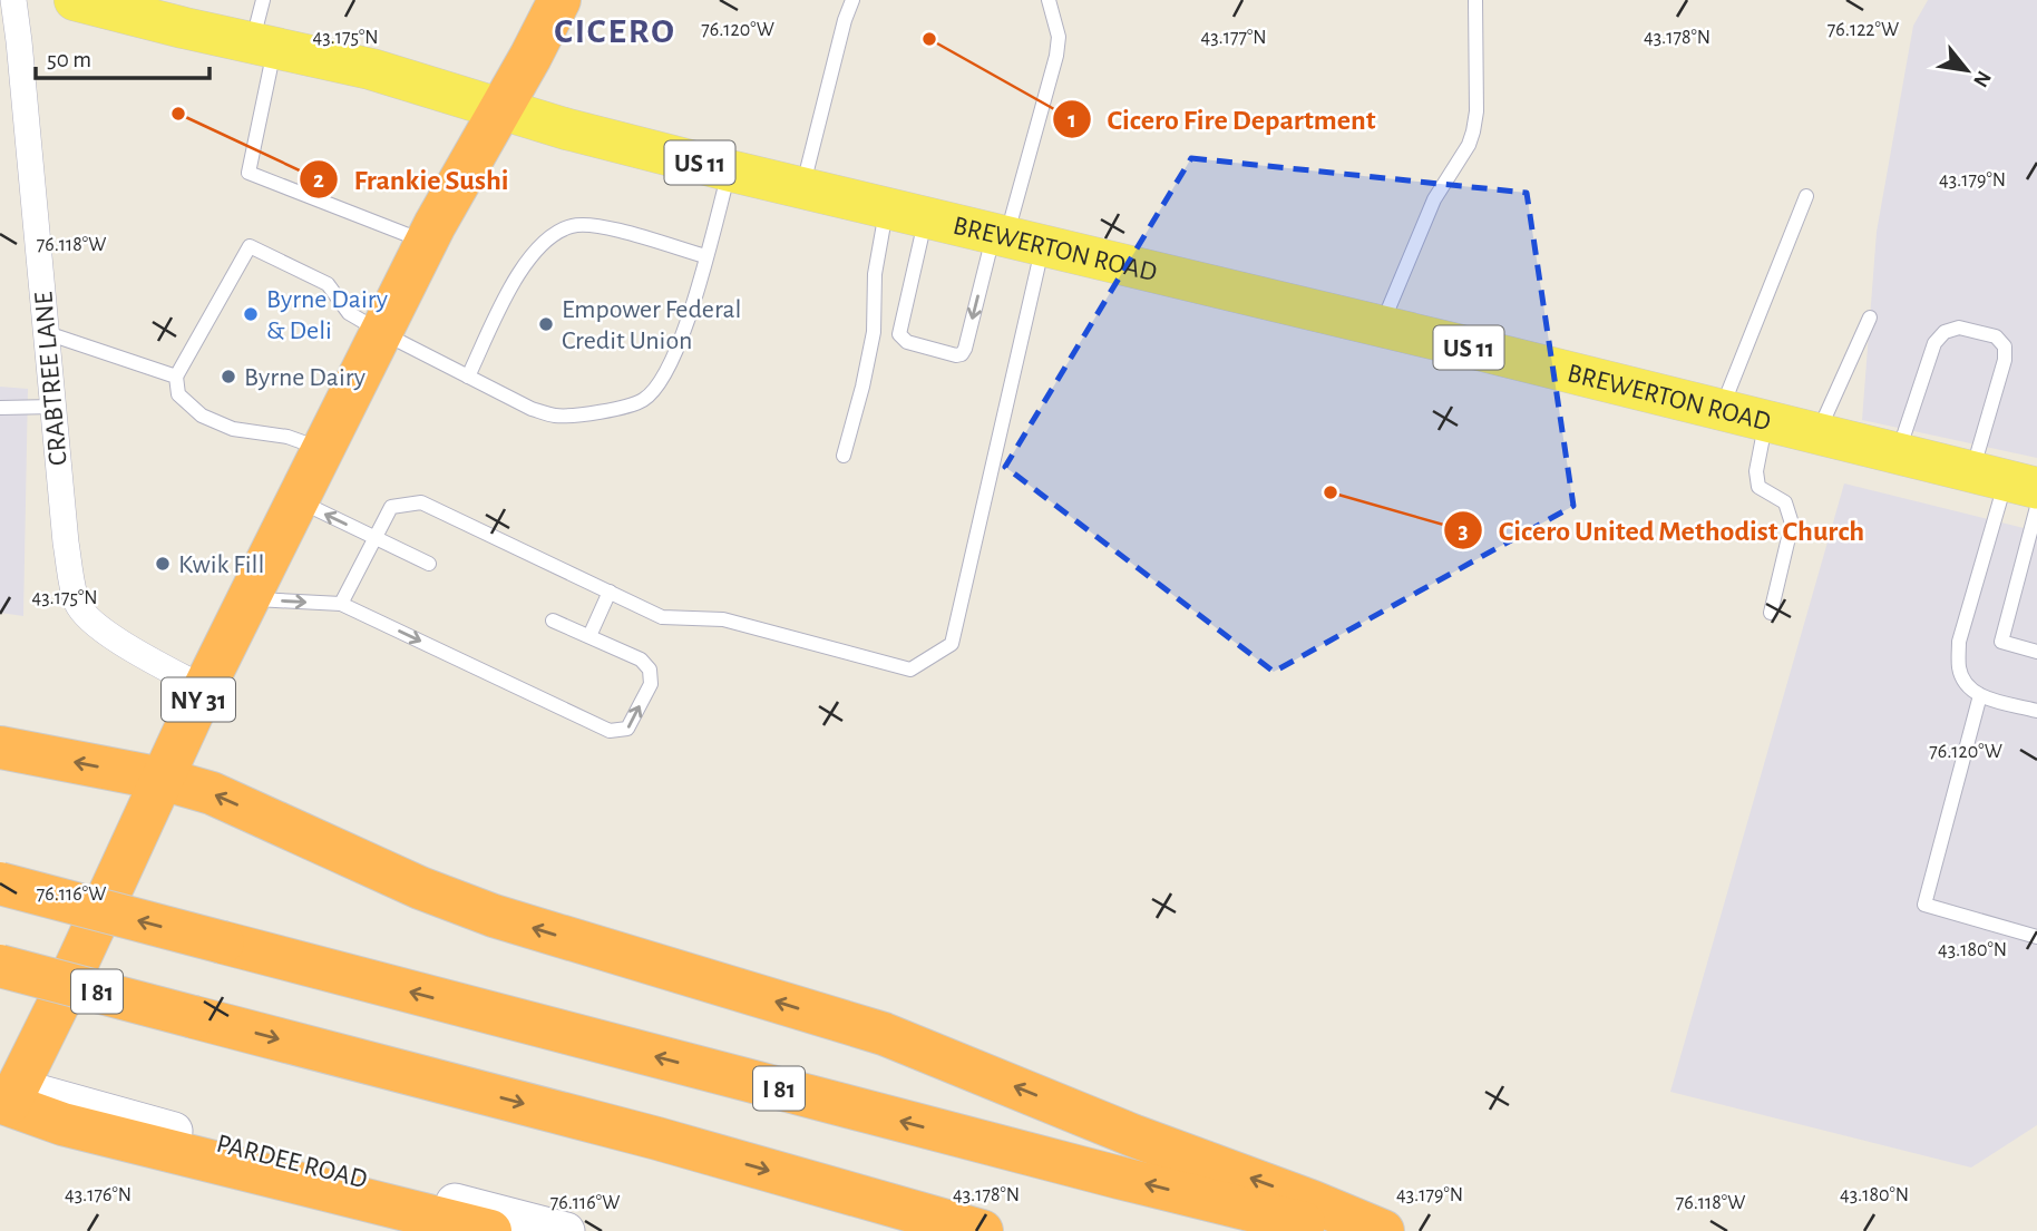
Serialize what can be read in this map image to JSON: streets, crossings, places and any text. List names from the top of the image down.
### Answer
{
  "streets": {
    "highway": ["NY 31", "I 81", "PARDEE ROAD"],
    "main road": ["US 11", "BREWERTON ROAD"],
    "street": ["CRABTREE LANE"]
  },
  "crossings": [
    ["BREWERTON ROAD", "NY 31"],
    ["CRABTREE LANE", "NY 31"],
    ["NY 31", "PARDEE ROAD"]
  ],
  "districts": ["CICERO"],
  "places": [
    "Cicero Fire Department",
    "Frankie Sushi",
    "Byrne Dairy & Deli",
    "Empower Federal Credit Union",
    "Byrne Dairy",
    "Cicero United Methodist Church",
    "Kwik Fill"
  ],
  "scale_bar": "50 m",
  "north": "bottom right",
  "coordinates": [
    "76.122°W",
    "76.120°W",
    "43.175°N",
    "43.177°N",
    "43.178°N",
    "43.179°N",
    "76.118°W",
    "76.116°W",
    "43.180°N",
    "43.176°N"
  ]
}
